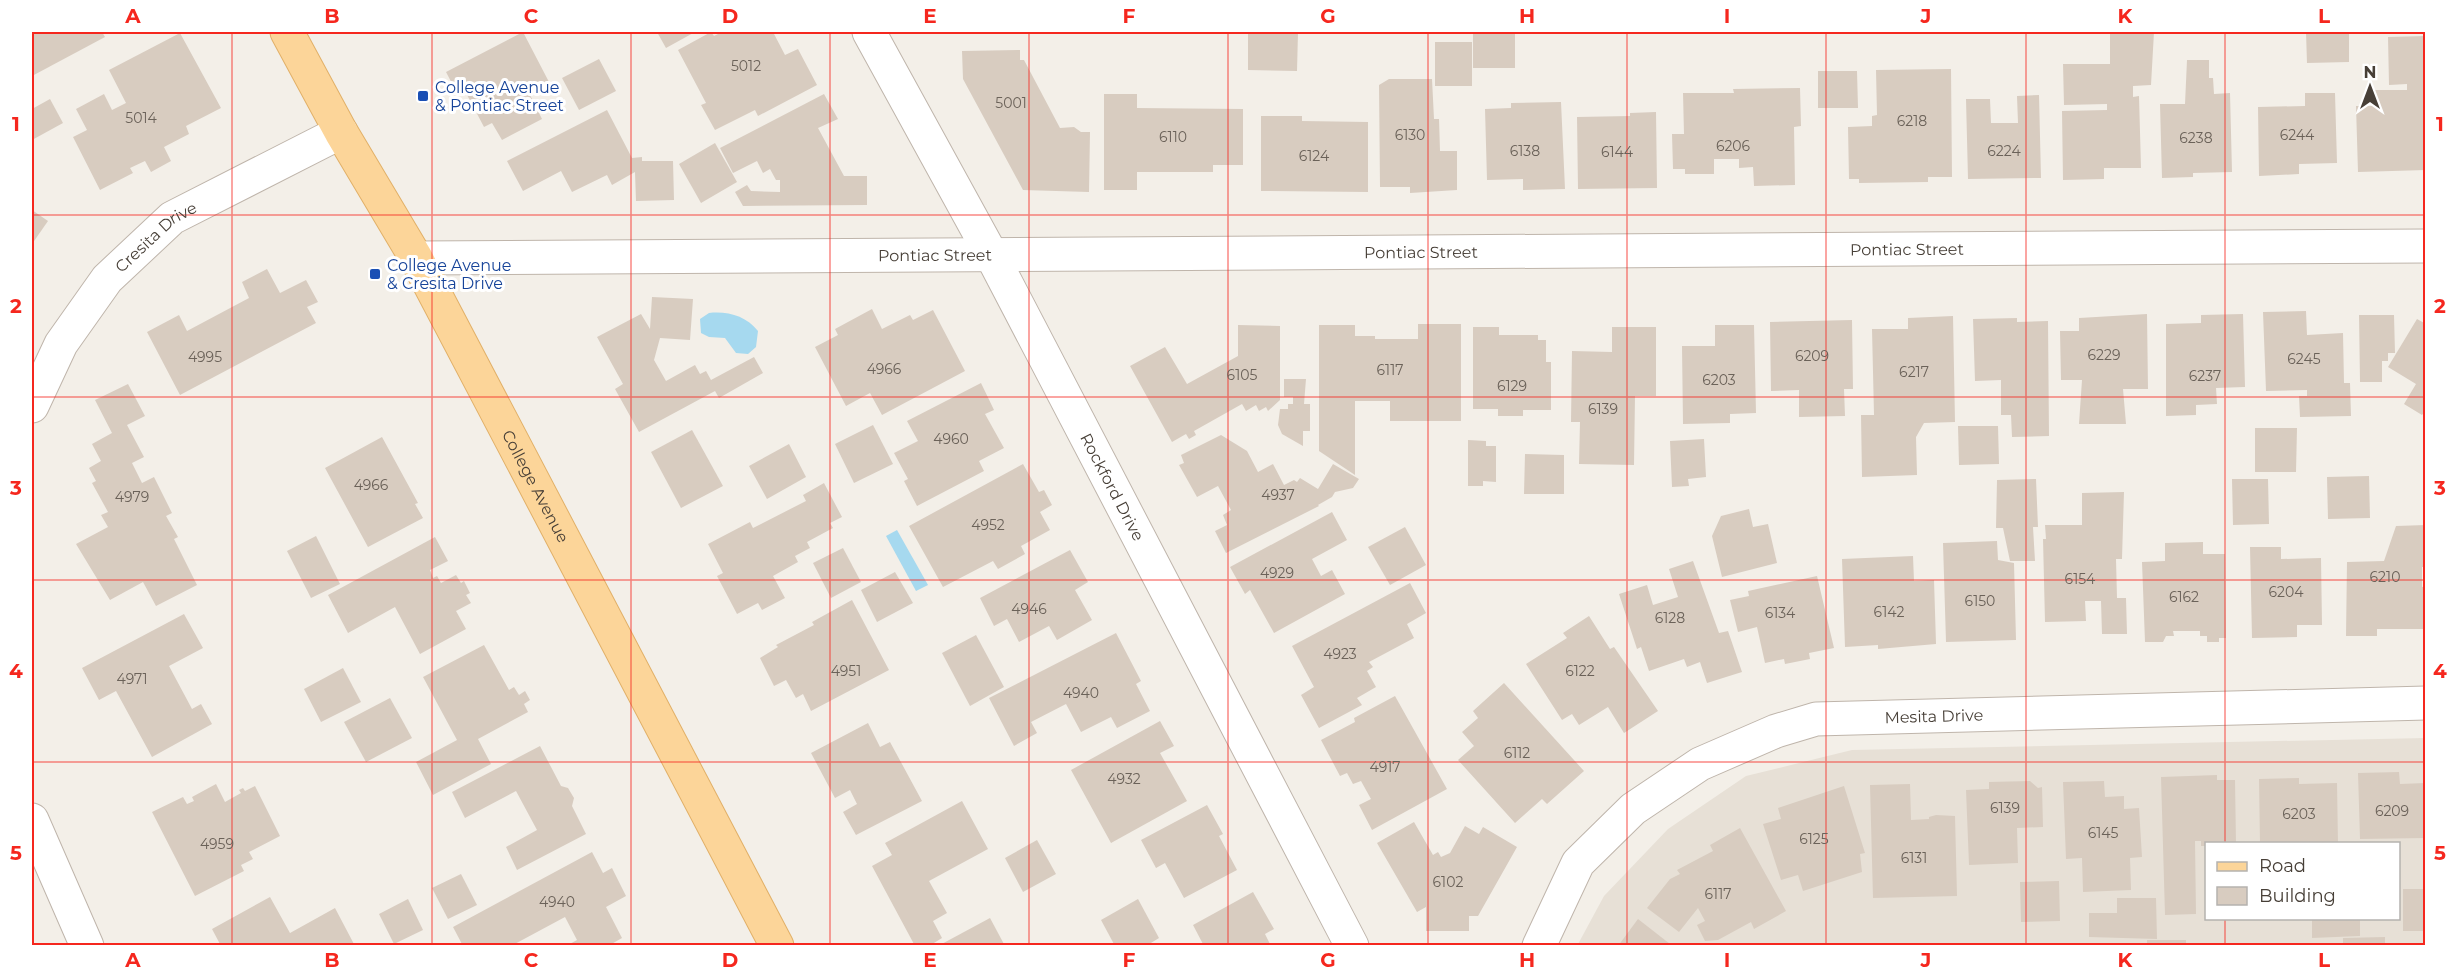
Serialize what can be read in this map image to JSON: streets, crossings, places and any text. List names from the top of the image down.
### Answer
{
  "streets": {
    "main road": ["College Avenue"],
    "street": [
      "Cresita Drive",
      "Pontiac Street",
      "Rockford Drive",
      "Mesita Drive"
    ]
  },
  "crossings": [
    ["Cresita Drive", "College Avenue"],
    ["Pontiac Street", "College Avenue"],
    ["Pontiac Street", "Rockford Drive"]
  ],
  "places": {
    "transit": ["College Avenue & Pontiac Street", "College Avenue & Cresita Drive"]
  },
  "house_numbers": [
    "5012",
    "5001",
    "5014",
    "6218",
    "6130",
    "6244",
    "6110",
    "6238",
    "6206",
    "6138",
    "6224",
    "6144",
    "6124",
    "6229",
    "6209",
    "4995",
    "6245",
    "4966",
    "6117",
    "6217",
    "6105",
    "6237",
    "6203",
    "6129",
    "6139",
    "4960",
    "4966",
    "4937",
    "4979",
    "4952",
    "4929",
    "6210",
    "6154",
    "6204",
    "6162",
    "6150",
    "4946",
    "6142",
    "6134",
    "6128",
    "4923",
    "4951",
    "6122",
    "4971",
    "4940",
    "6112",
    "4917",
    "4932",
    "6139",
    "6209",
    "6203",
    "6145",
    "6125",
    "4959",
    "6131",
    "6102",
    "6117",
    "4940"
  ],
  "legend": ["Road", "Building"],
  "north": "top",
  "grid": {
    "columns": [
      "A",
      "B",
      "C",
      "D",
      "E",
      "F",
      "G",
      "H",
      "I",
      "J",
      "K",
      "L"
    ],
    "rows": [
      "1",
      "2",
      "3",
      "4",
      "5"
    ]
  }
}
